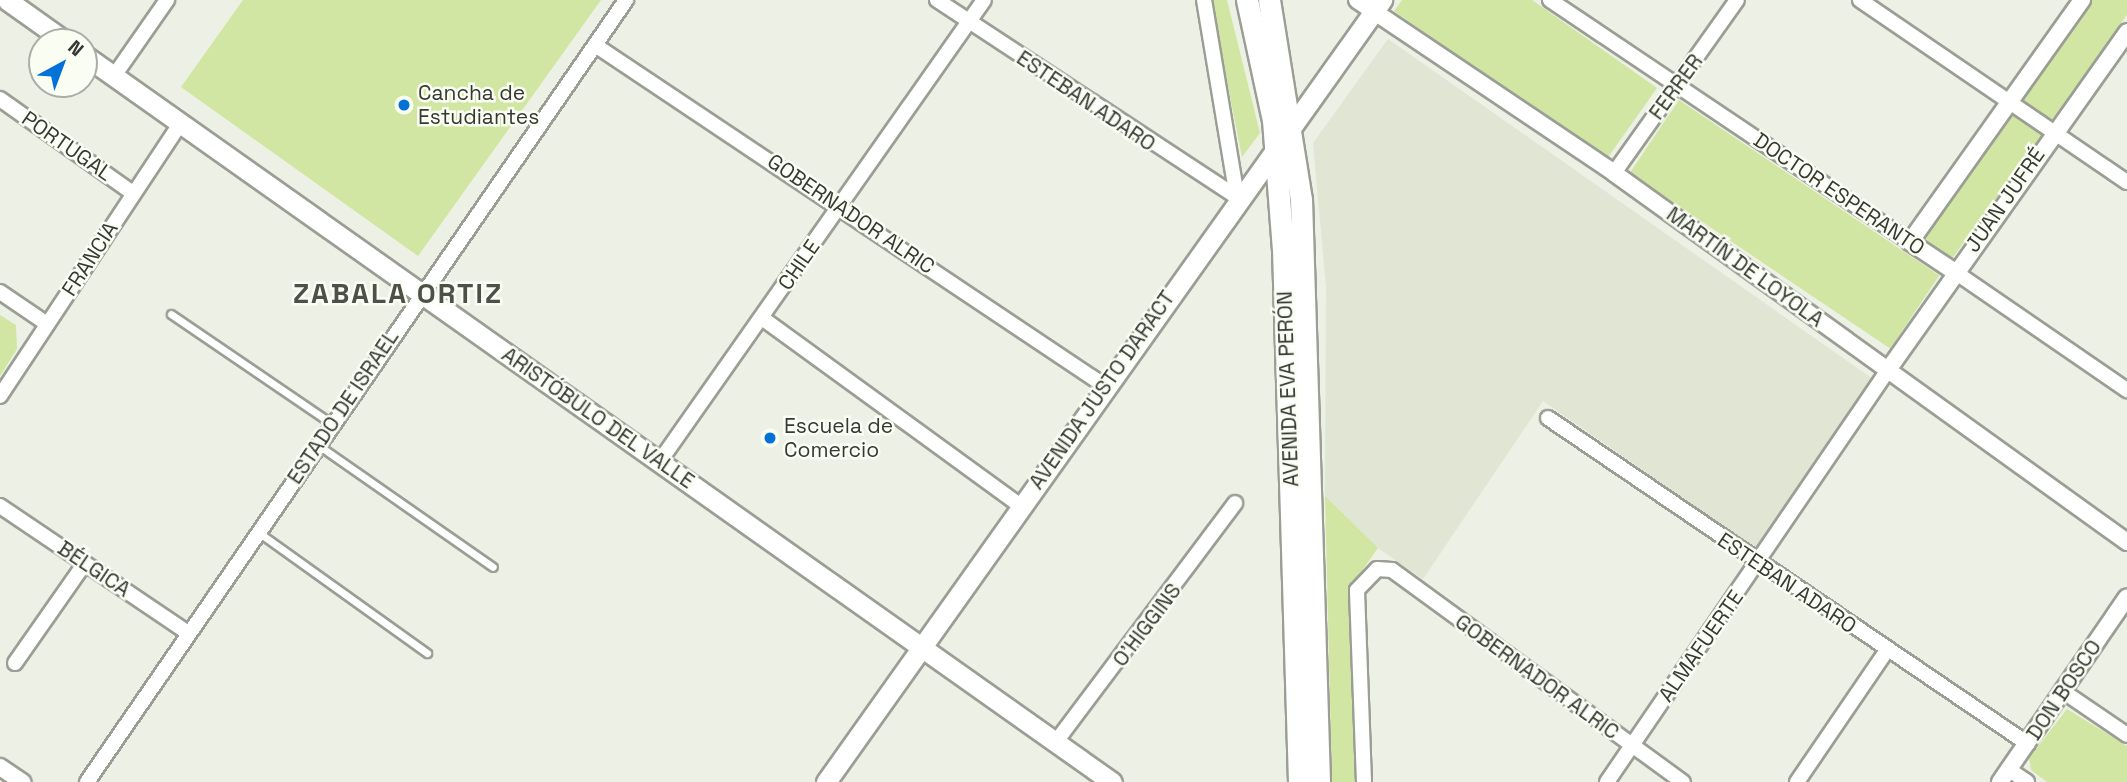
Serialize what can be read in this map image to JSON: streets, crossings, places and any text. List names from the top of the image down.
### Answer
{
  "streets": {
    "main road": ["AVENIDA EVA PERÓN", "AVENIDA JUSTO DARACT", "ARISTÓBULO DEL VALLE"],
    "street": [
      "FERRER",
      "ESTEBAN ADARO",
      "PORTUGAL",
      "DOCTOR ESPERANTO",
      "JUAN JUFRÉ",
      "GOBERNADOR ALRIC",
      "FRANCIA",
      "CHILE",
      "MARTÍN DE LOYOLA",
      "ESTADO DE ISRAEL",
      "BÉLGICA",
      "O'HIGGINS",
      "ALMAFUERTE",
      "DON BOSCO"
    ]
  },
  "crossings": [
    ["FERRER", "DOCTOR ESPERANTO"],
    ["FERRER", "MARTÍN DE LOYOLA"],
    ["ESTEBAN ADARO", "CHILE"],
    ["ESTEBAN ADARO", "AVENIDA JUSTO DARACT"],
    ["ESTEBAN ADARO", "ALMAFUERTE"],
    ["ESTEBAN ADARO", "DON BOSCO"],
    ["PORTUGAL", "FRANCIA"],
    ["DOCTOR ESPERANTO", "JUAN JUFRÉ"],
    ["JUAN JUFRÉ", "MARTÍN DE LOYOLA"],
    ["JUAN JUFRÉ", "ALMAFUERTE"],
    ["GOBERNADOR ALRIC", "CHILE"],
    ["GOBERNADOR ALRIC", "AVENIDA JUSTO DARACT"],
    ["GOBERNADOR ALRIC", "ESTADO DE ISRAEL"],
    ["GOBERNADOR ALRIC", "ALMAFUERTE"],
    ["FRANCIA", "ARISTÓBULO DEL VALLE"],
    ["CHILE", "ARISTÓBULO DEL VALLE"],
    ["MARTÍN DE LOYOLA", "AVENIDA JUSTO DARACT"],
    ["MARTÍN DE LOYOLA", "ALMAFUERTE"],
    ["AVENIDA EVA PERÓN", "AVENIDA JUSTO DARACT"],
    ["AVENIDA JUSTO DARACT", "ARISTÓBULO DEL VALLE"],
    ["ESTADO DE ISRAEL", "ARISTÓBULO DEL VALLE"],
    ["ESTADO DE ISRAEL", "BÉLGICA"],
    ["ARISTÓBULO DEL VALLE", "O'HIGGINS"]
  ],
  "districts": ["ZABALA ORTIZ"],
  "places": ["Cancha de Estudiantes", "Escuela de Comercio"],
  "north": "top right"
}
